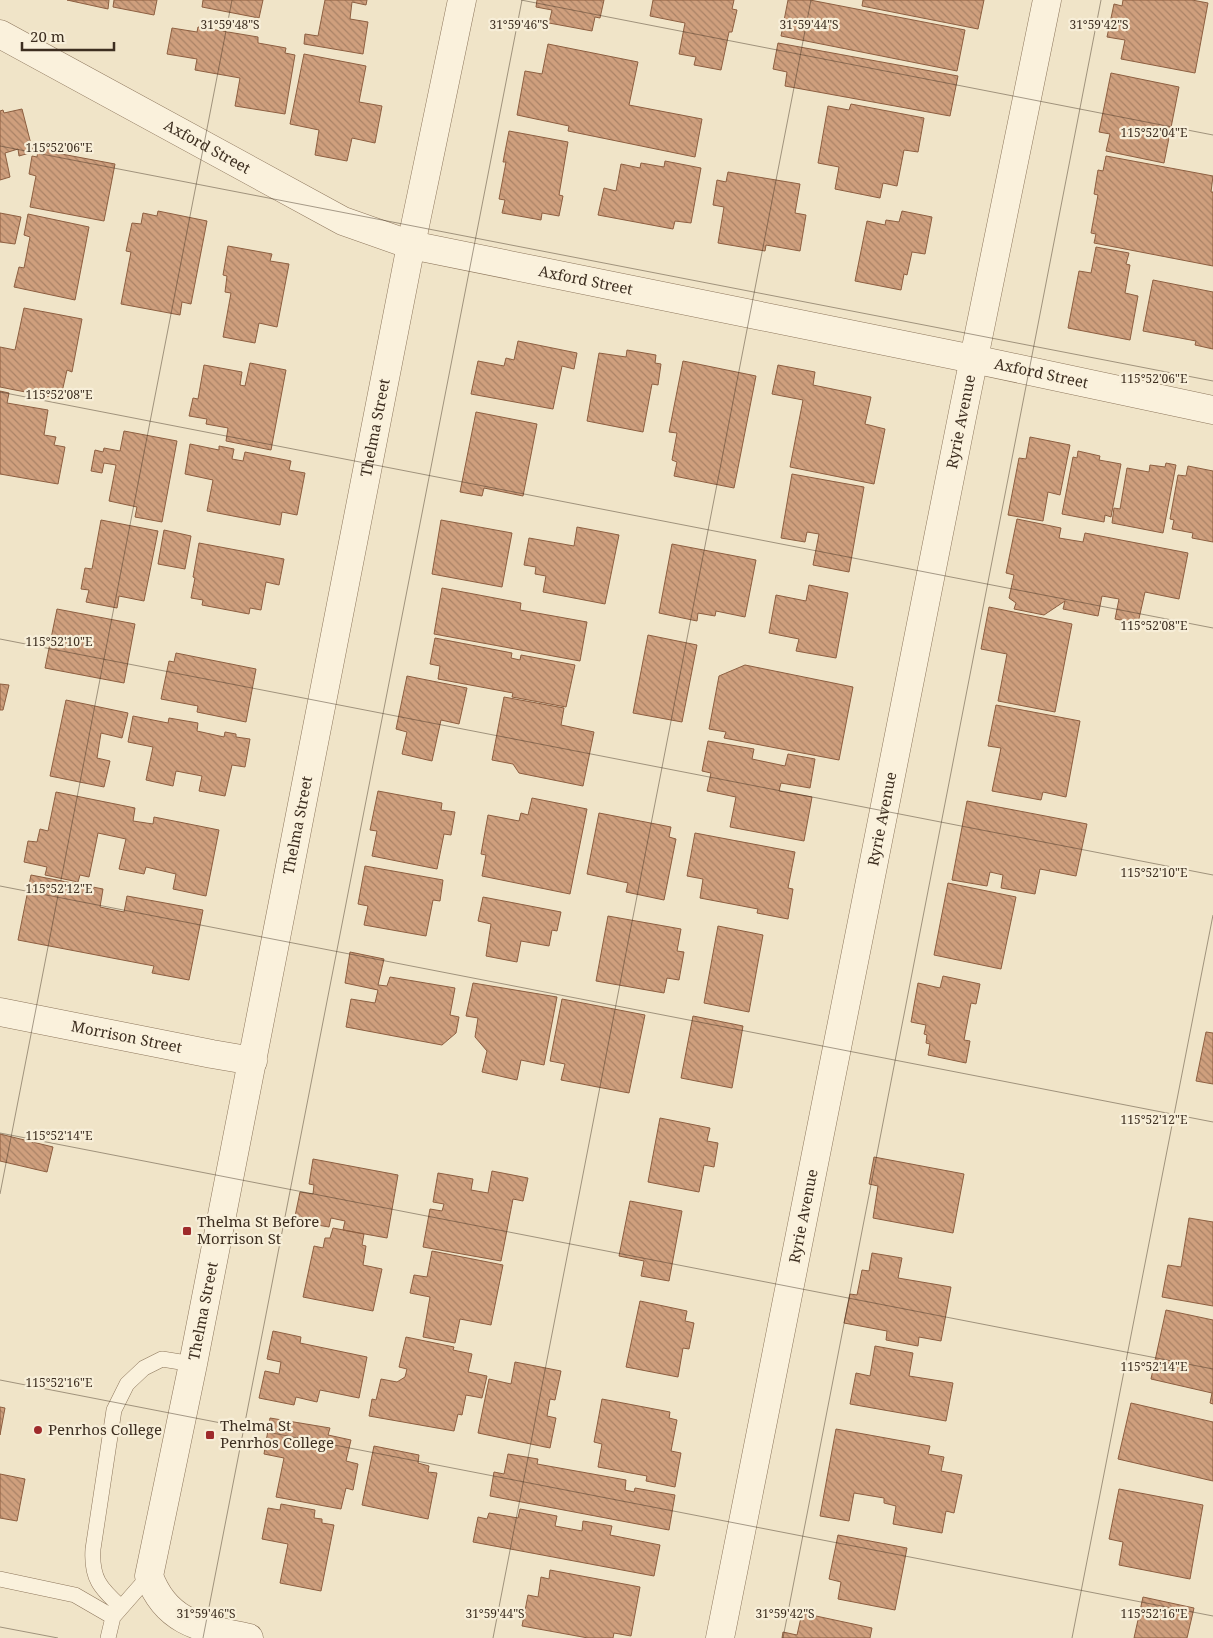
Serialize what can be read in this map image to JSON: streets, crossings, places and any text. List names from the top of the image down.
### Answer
{
  "streets": {
    "street": [
      "Axford Street",
      "Ryrie Avenue",
      "Thelma Street",
      "Morrison Street"
    ]
  },
  "crossings": [
    ["Axford Street", "Ryrie Avenue"],
    ["Axford Street", "Thelma Street"],
    ["Thelma Street", "Morrison Street"]
  ],
  "places": {
    "transit": ["Thelma St Before Morrison St", "Thelma St Penrhos College"],
    "other": ["Penrhos College"]
  },
  "scale_bar": "20 m",
  "coordinates": [
    "31°59'48\"S",
    "31°59'46\"S",
    "31°59'44\"S",
    "31°59'42\"S",
    "115°52'04\"E",
    "115°52'06\"E",
    "115°52'08\"E",
    "115°52'10\"E",
    "115°52'12\"E",
    "115°52'14\"E",
    "115°52'16\"E"
  ]
}
